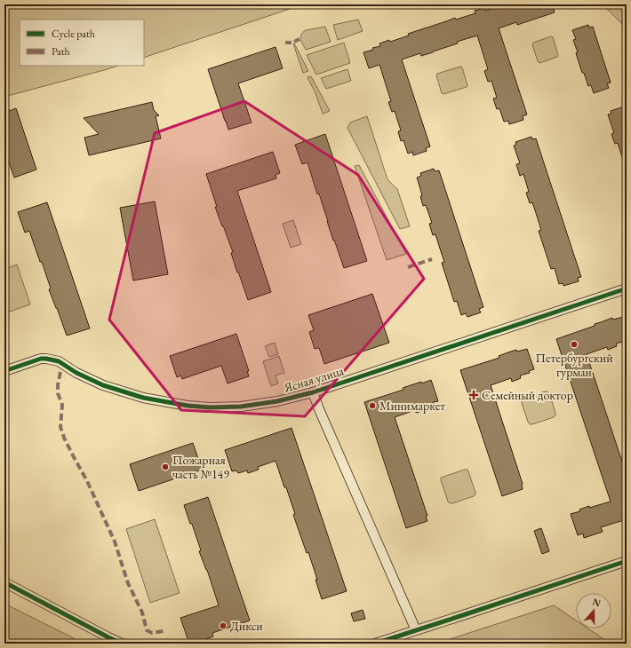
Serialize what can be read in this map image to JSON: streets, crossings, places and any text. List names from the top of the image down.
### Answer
{
  "streets": {
    "street": ["Ясная улица"]
  },
  "places": {
    "other": [
      "Петербургский гурман",
      "Минимаркет",
      "Пожарная чаcть №149",
      "Дикси"
    ],
    "health": ["Семейный доктор"]
  },
  "legend": ["Cycle path", "Path"],
  "north": "top"
}
